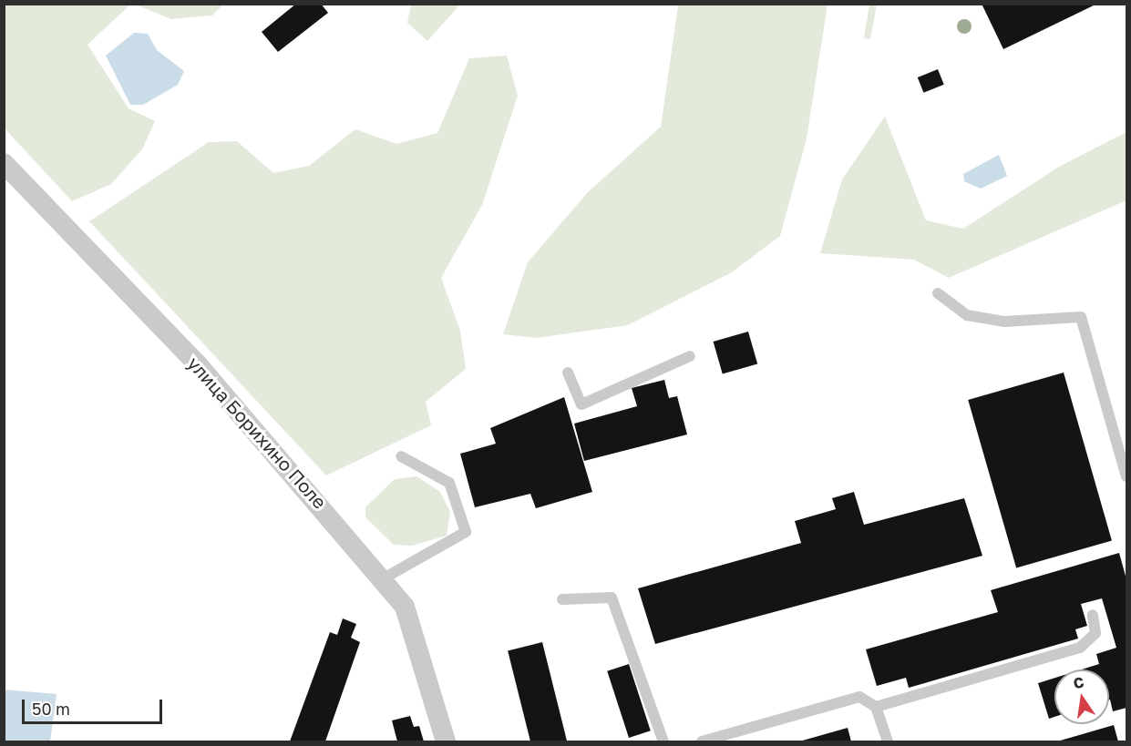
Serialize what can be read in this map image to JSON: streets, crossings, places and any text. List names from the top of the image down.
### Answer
{
  "streets": {
    "street": ["улица Борихино Поле"]
  },
  "scale_bar": "50 m",
  "north": "top"
}
